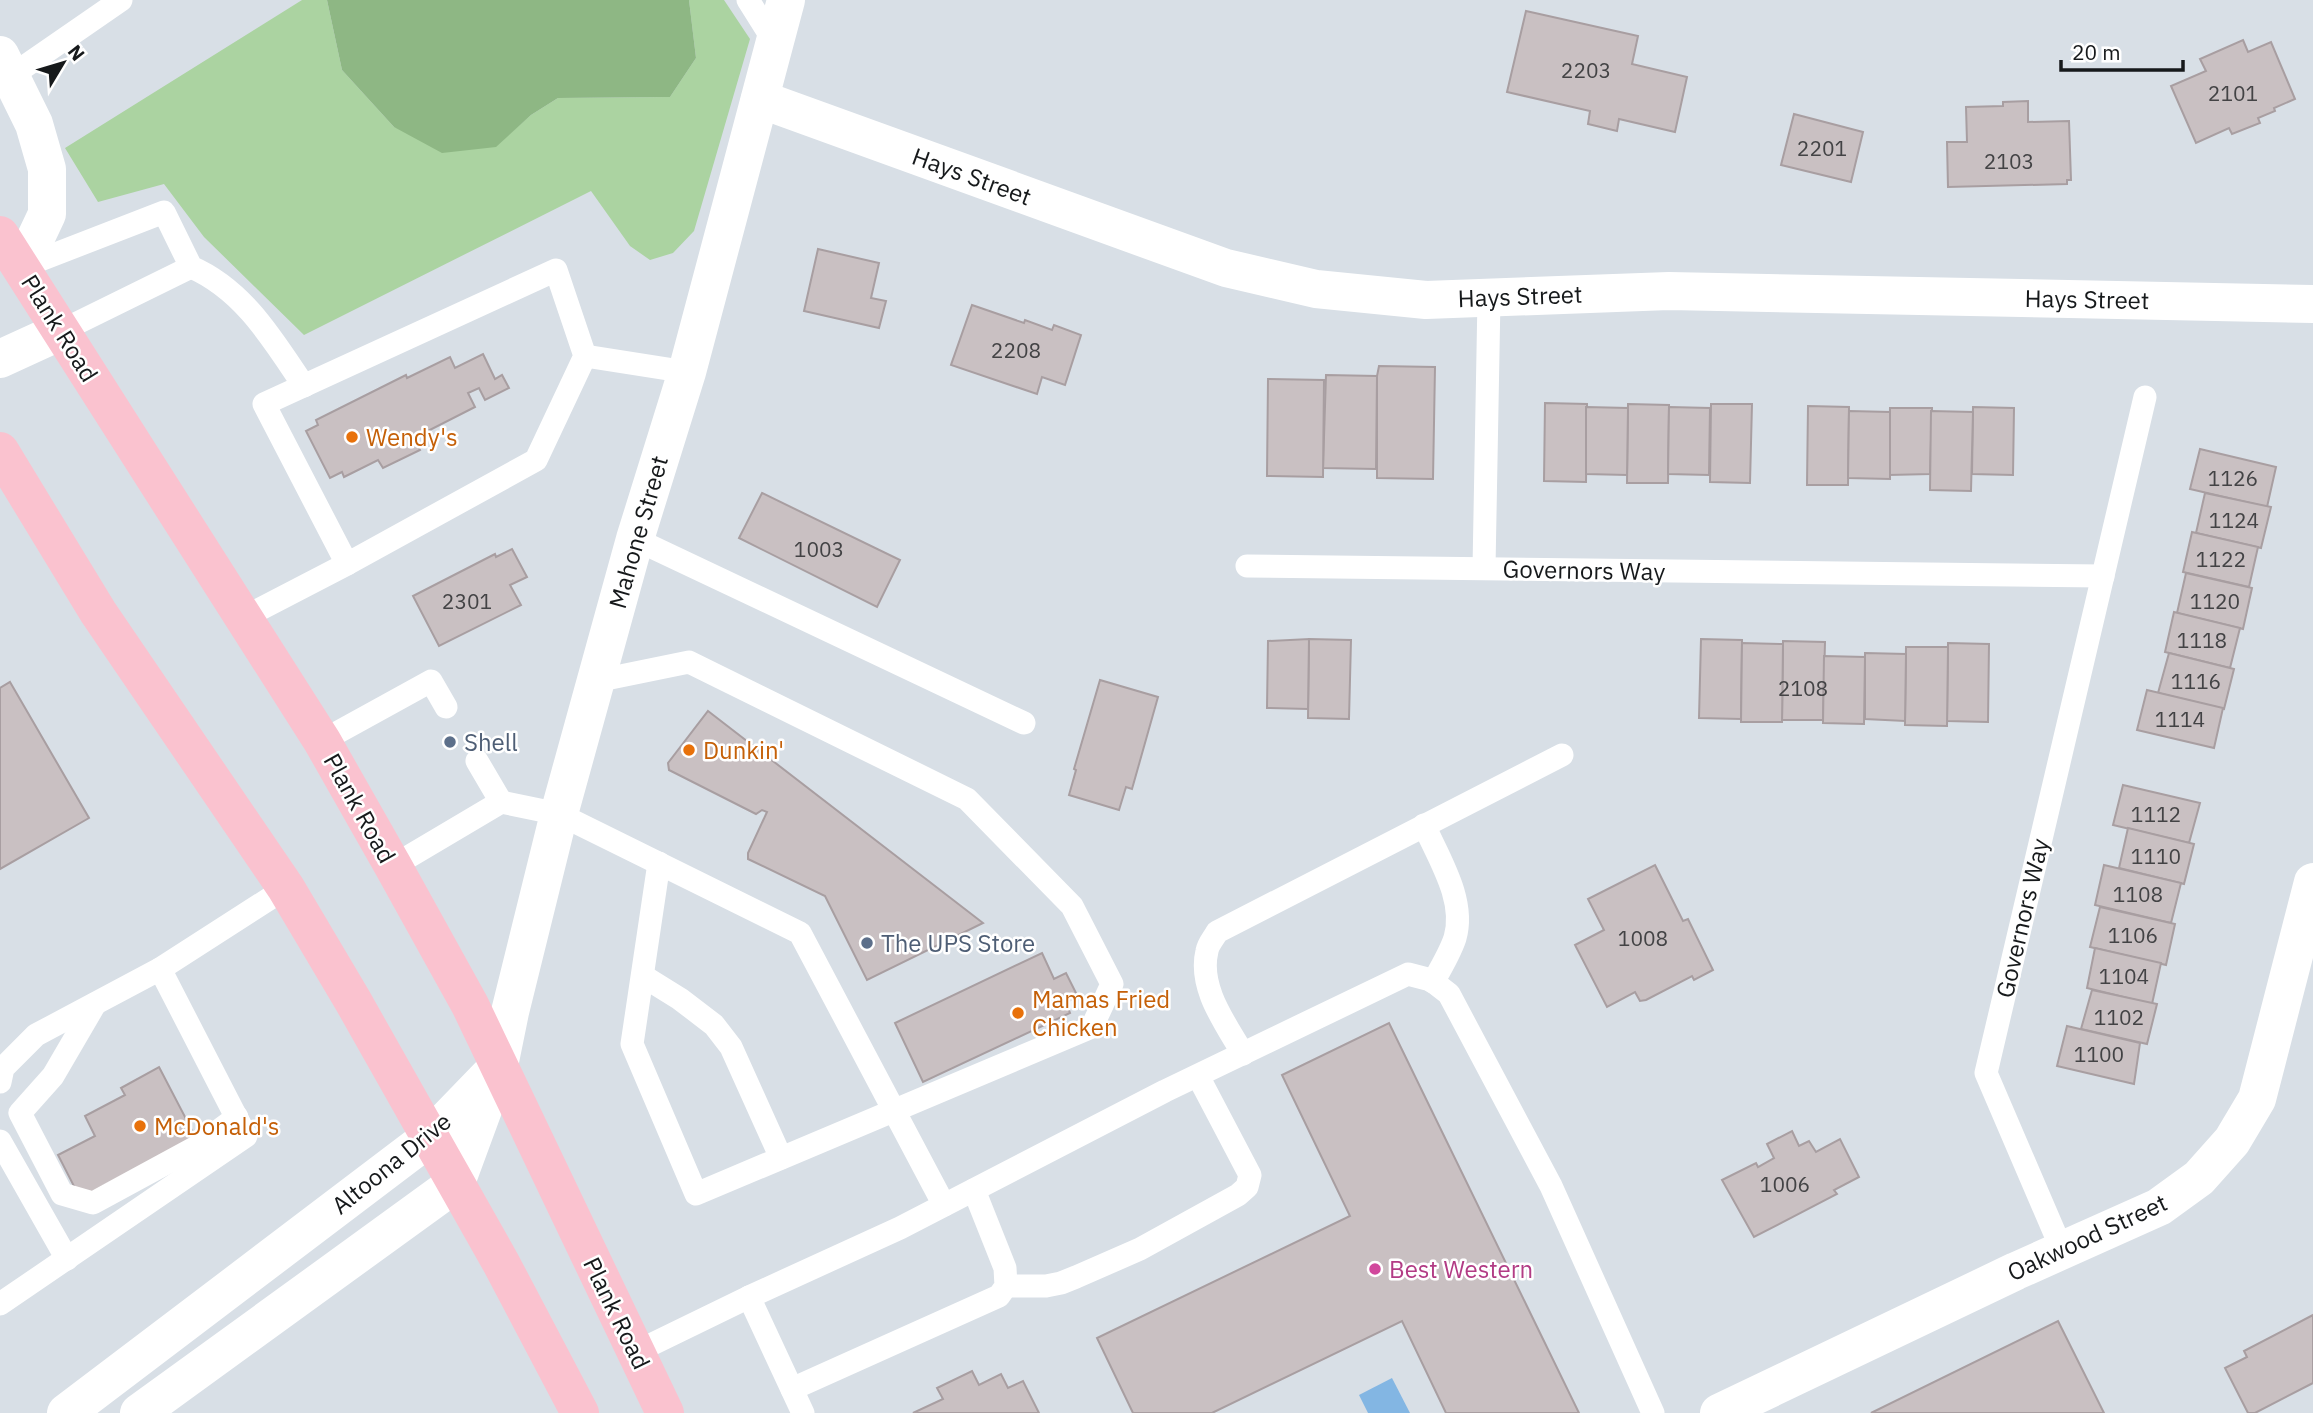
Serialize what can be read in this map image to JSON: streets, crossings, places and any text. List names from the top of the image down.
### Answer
{
  "streets": {
    "highway": ["Plank Road"],
    "street": [
      "Hays Street",
      "Mahone Street",
      "Altoona Drive",
      "Oakwood Street"
    ],
    "lane": ["Governors Way"]
  },
  "crossings": [
    ["Hays Street", "Mahone Street"],
    ["Hays Street", "Governors Way"],
    ["Plank Road", "Mahone Street"],
    ["Plank Road", "Altoona Drive"],
    ["Mahone Street", "Altoona Drive"],
    ["Governors Way", "Oakwood Street"]
  ],
  "places": [
    "Wendy's",
    "Shell",
    "Dunkin'",
    "The UPS Store",
    "Mamas Fried Chicken",
    "McDonald's",
    "Best Western"
  ],
  "house_numbers": [
    "2203",
    "2101",
    "2201",
    "2103",
    "2208",
    "1126",
    "1124",
    "1003",
    "1122",
    "2301",
    "1120",
    "1118",
    "1116",
    "2108",
    "1114",
    "1112",
    "1110",
    "1108",
    "1106",
    "1008",
    "1104",
    "1102",
    "1100",
    "1006"
  ],
  "scale_bar": "20 m",
  "north": "top right"
}
